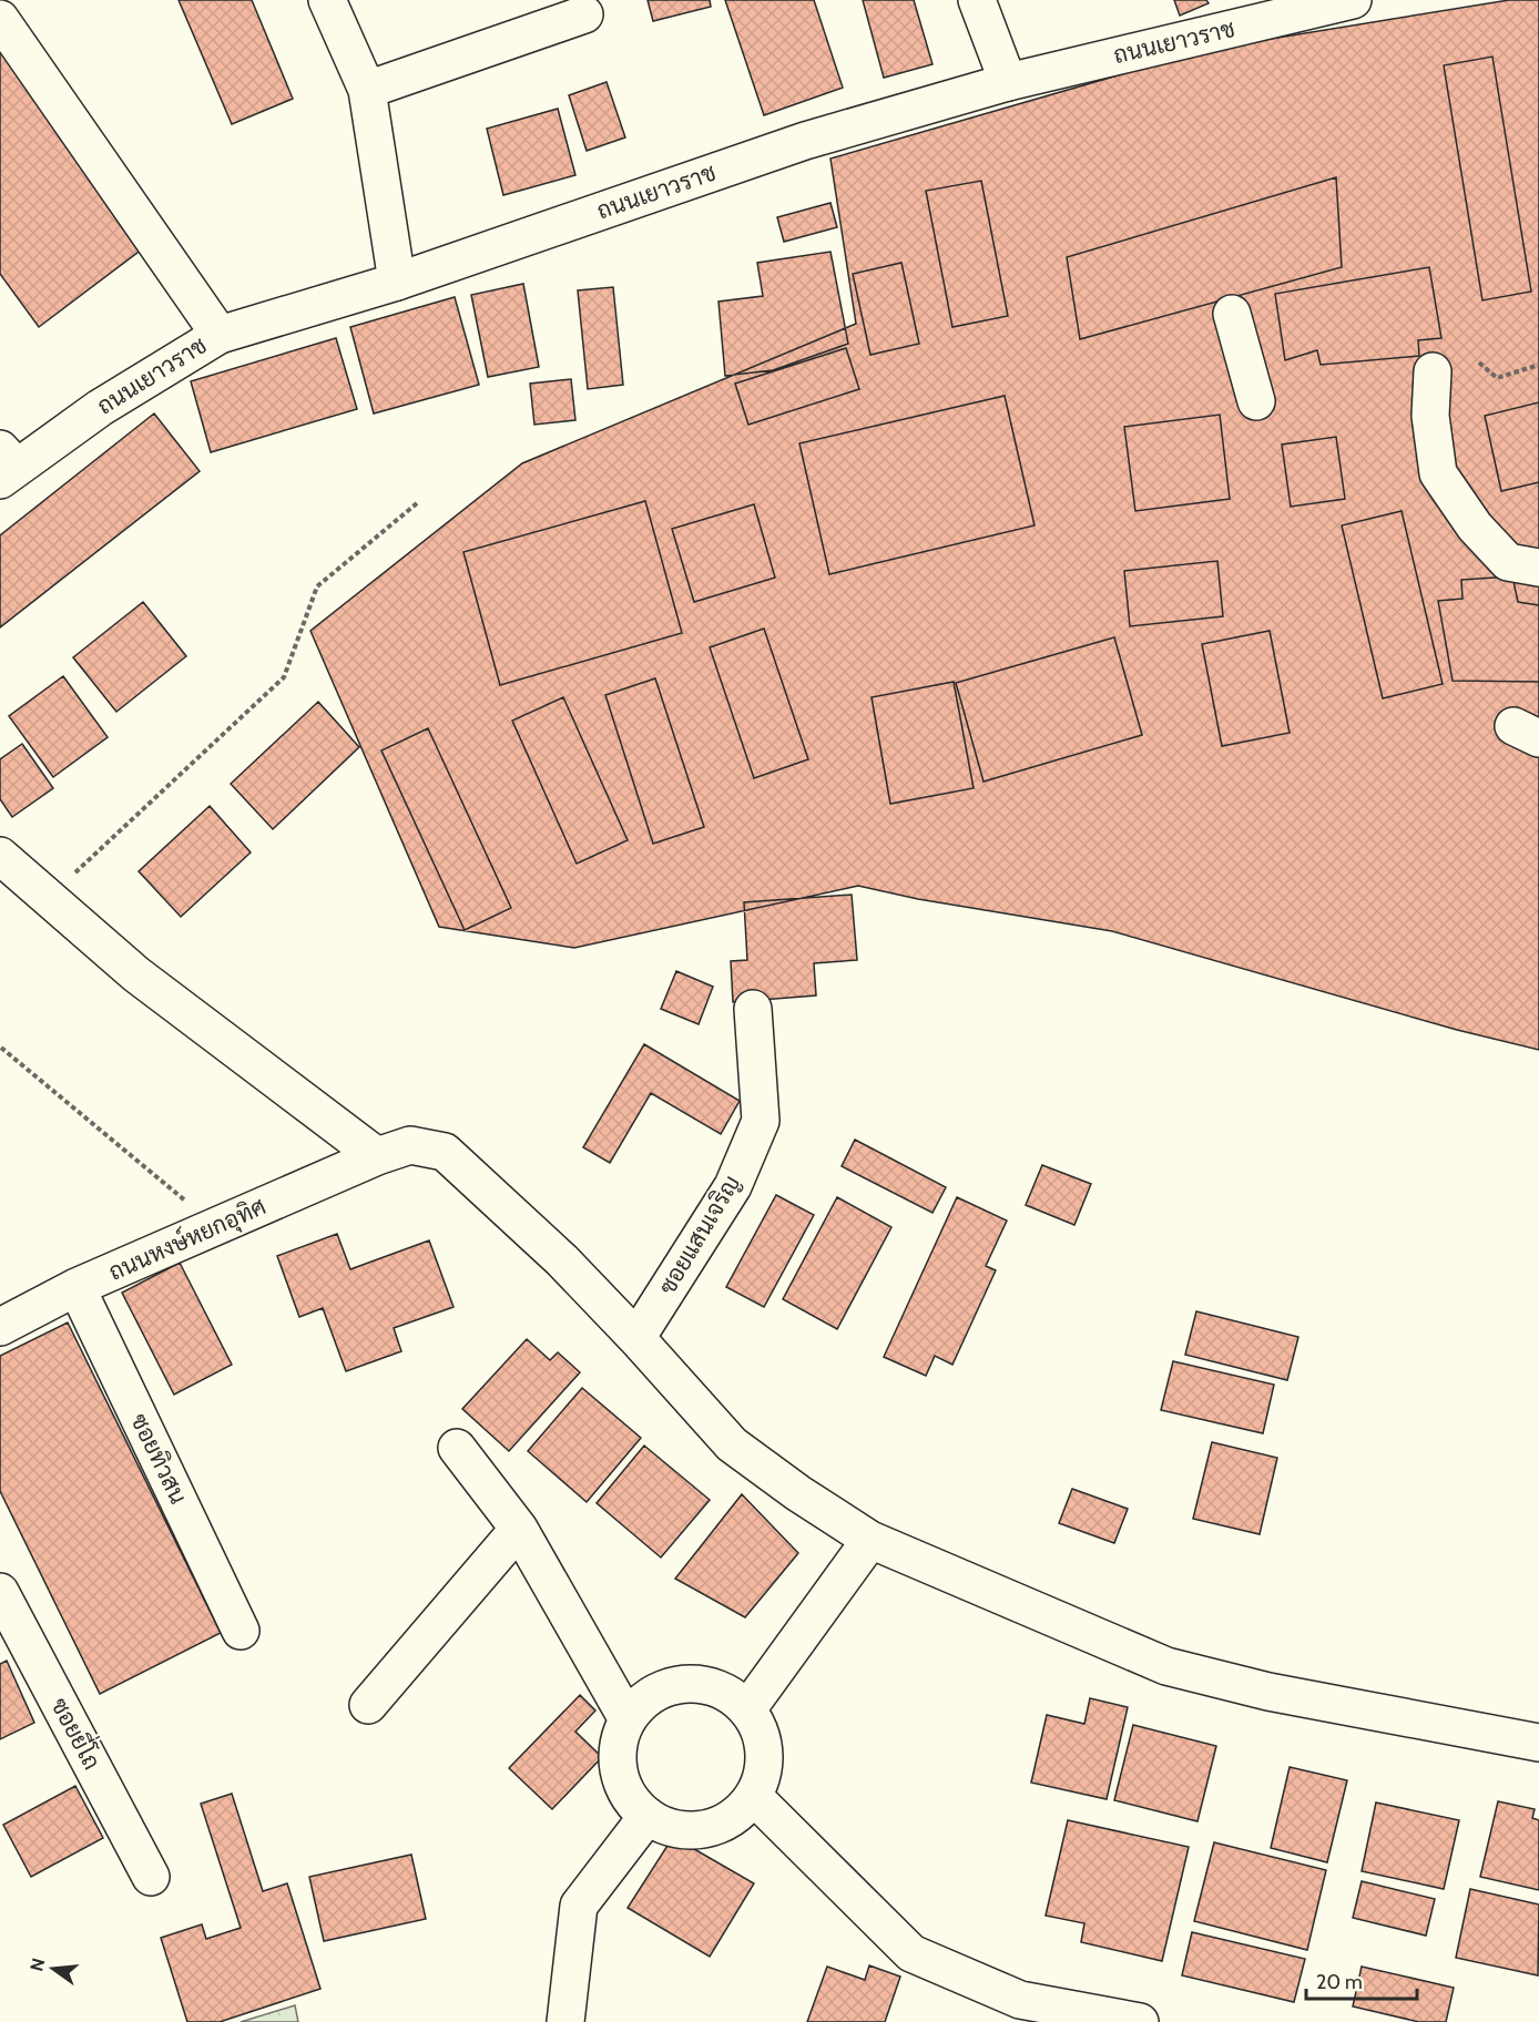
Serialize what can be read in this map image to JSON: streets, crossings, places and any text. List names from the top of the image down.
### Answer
{
  "streets": {
    "street": [
      "ถนนเยาวราช",
      "ซอยแสนเจริญ",
      "ถนนหงษ์หยกอุทิศ",
      "ซอยทิวสน",
      "ซอยยี่โถ"
    ]
  },
  "crossings": [
    ["ซอยแสนเจริญ", "ถนนหงษ์หยกอุทิศ"],
    ["ถนนหงษ์หยกอุทิศ", "ซอยทิวสน"]
  ],
  "scale_bar": "20 m",
  "north": "left"
}
